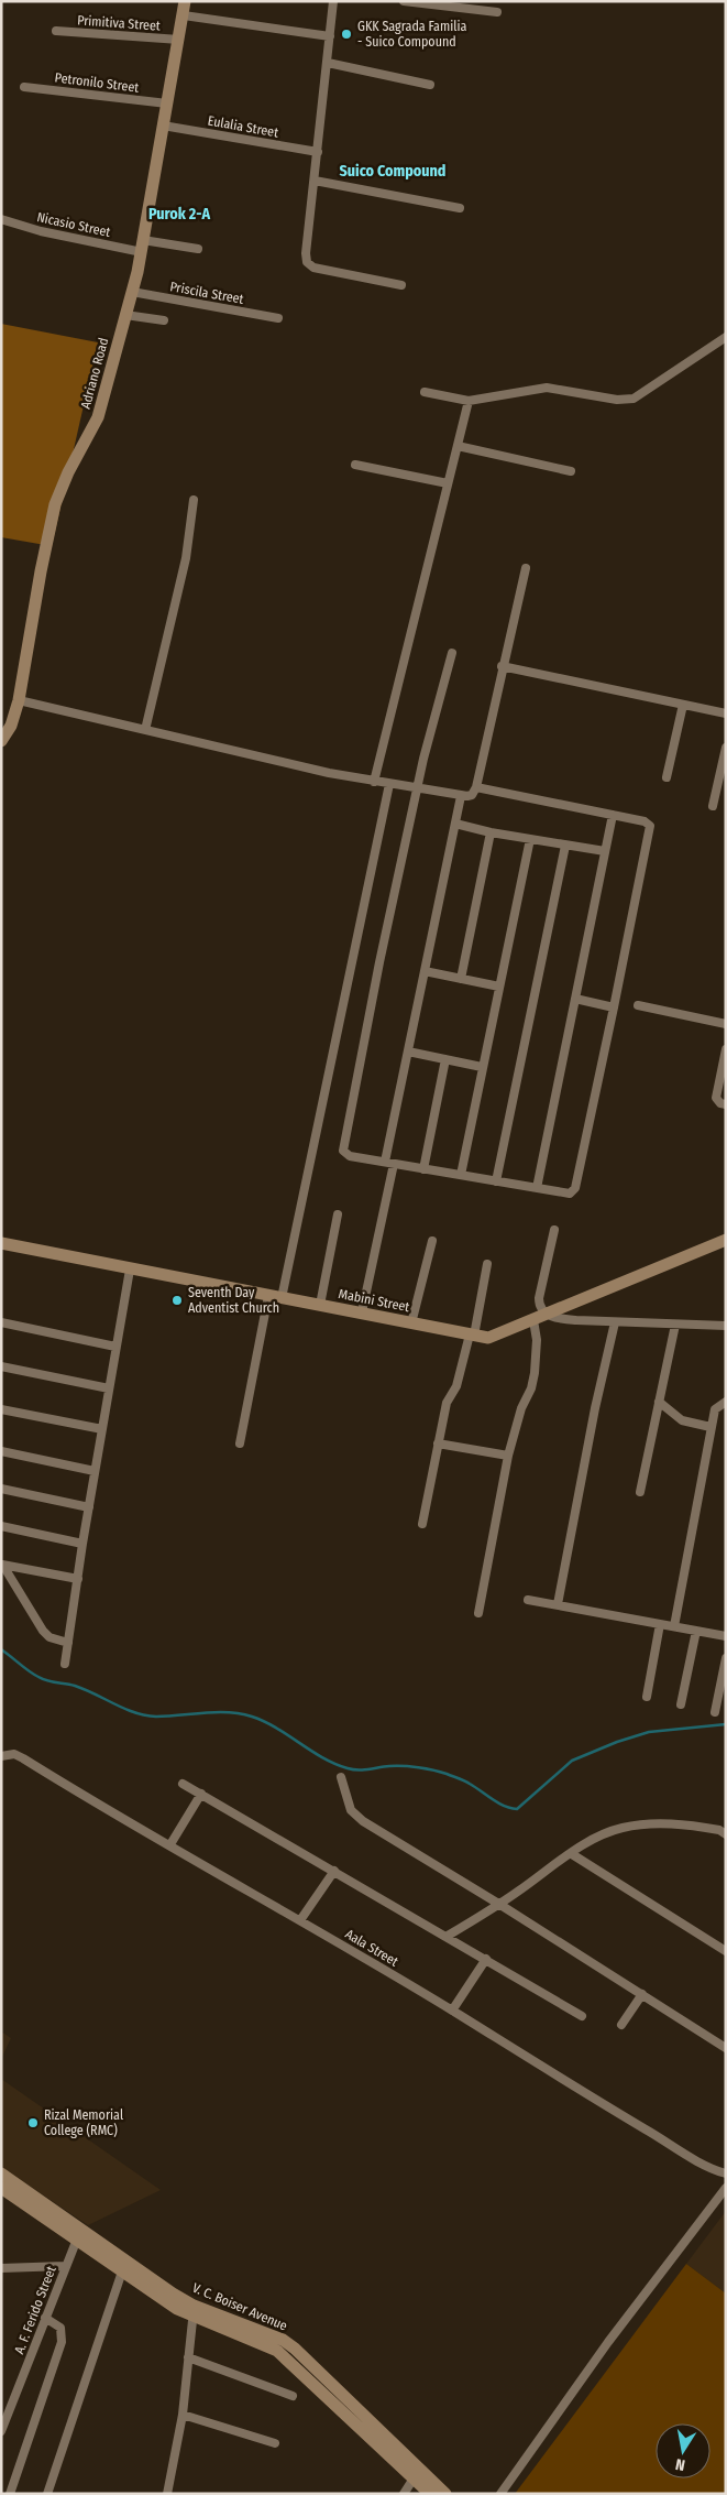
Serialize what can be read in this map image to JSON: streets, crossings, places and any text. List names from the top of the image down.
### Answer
{
  "streets": {
    "street": [
      "Primitiva Street",
      "Petronilo Street",
      "Eulalia Street",
      "Nicasio Street",
      "Priscila Street",
      "Adriano Road",
      "Mabini Street",
      "Aala Street",
      "V. C. Boiser Avenue",
      "A. F. Ferido Street"
    ]
  },
  "crossings": [
    ["Primitiva Street", "Adriano Road"],
    ["Petronilo Street", "Adriano Road"],
    ["Eulalia Street", "Adriano Road"],
    ["Nicasio Street", "Adriano Road"],
    ["Priscila Street", "Adriano Road"],
    ["V. C. Boiser Avenue", "A. F. Ferido Street"]
  ],
  "districts": ["Suico Compound", "Purok 2-A"],
  "places": ["GKK Sagrada Familia - Suico Compound", "Seventh Day Adventist Church", "Rizal Memorial College (RMC)"],
  "north": "bottom"
}
